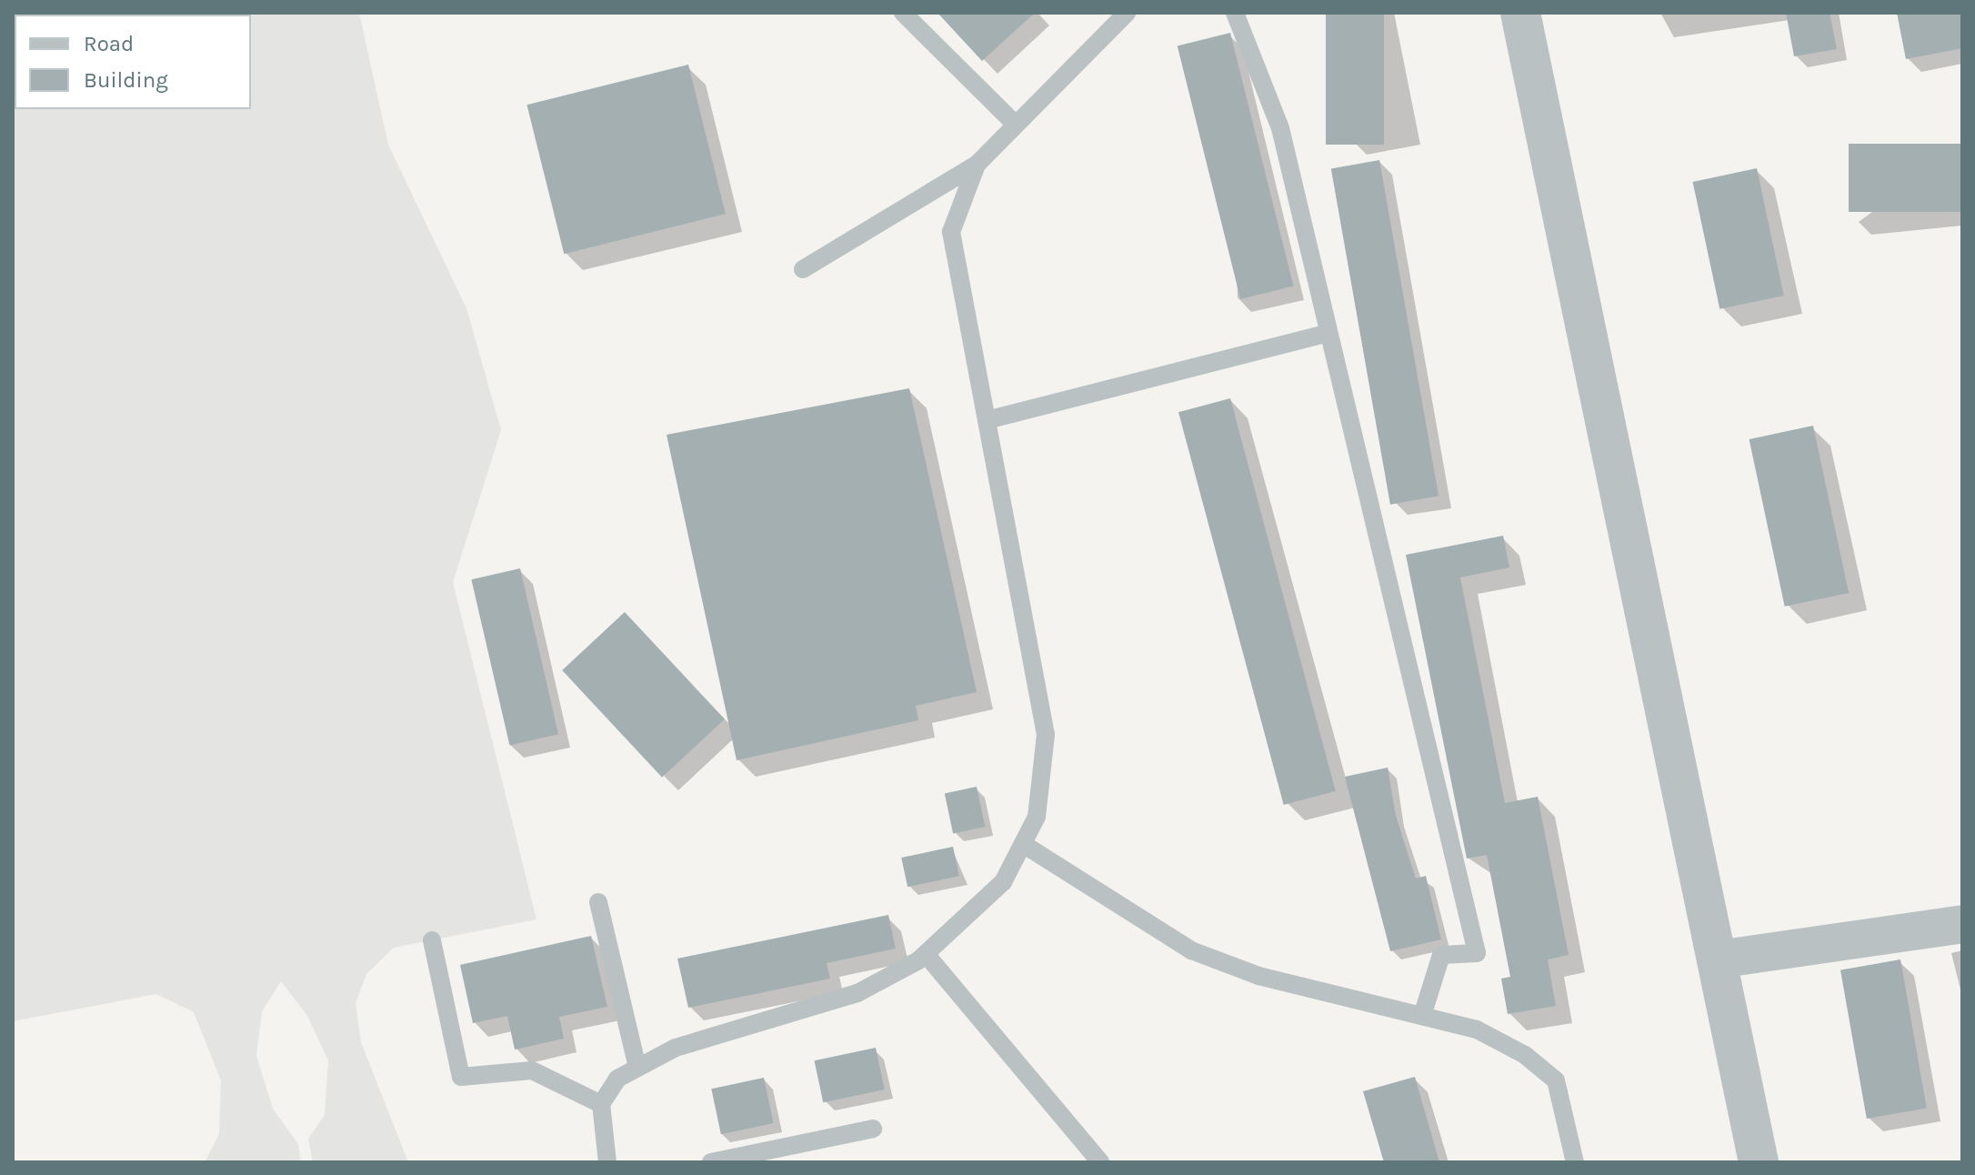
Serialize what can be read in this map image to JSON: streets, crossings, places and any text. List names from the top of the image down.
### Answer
{
  "legend": ["Road", "Building"]
}
